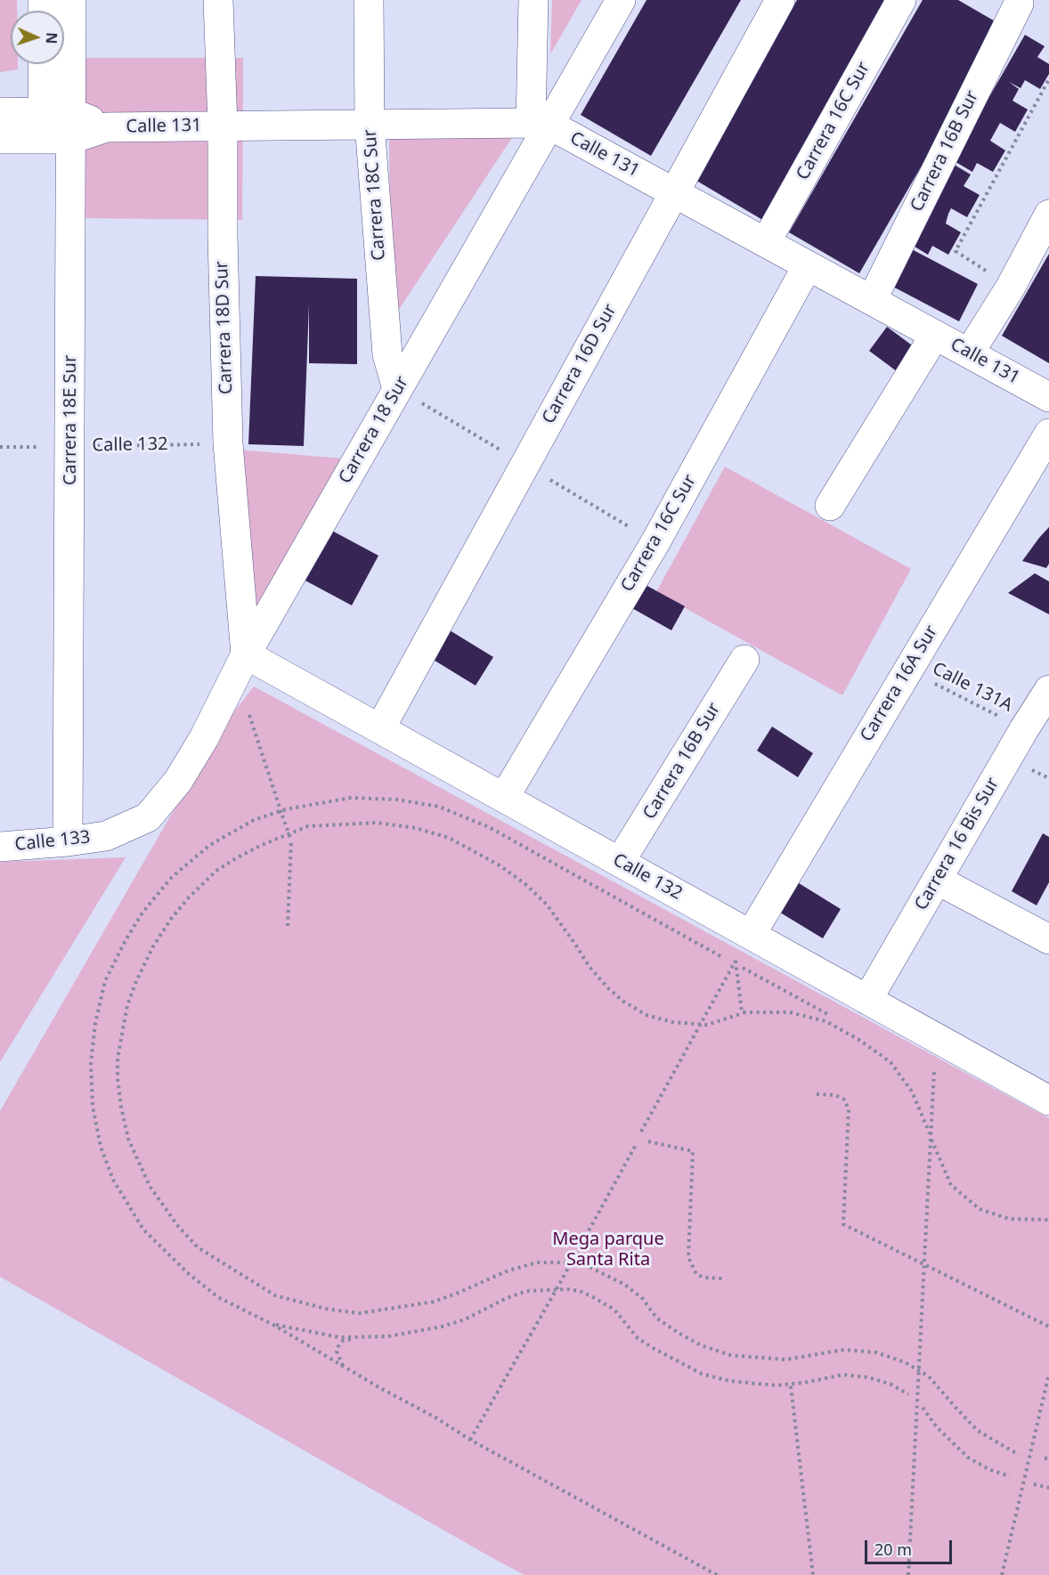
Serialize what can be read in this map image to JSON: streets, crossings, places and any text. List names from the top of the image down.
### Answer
{
  "streets": {
    "street": [
      "Carrera 16C Sur",
      "Calle 131",
      "Carrera 16B Sur",
      "Carrera 18C Sur",
      "Carrera 18D Sur",
      "Carrera 16D Sur",
      "Carrera 18E Sur",
      "Carrera 18 Sur",
      "Calle 132",
      "Carrera 16A Sur",
      "Calle 133",
      "Carrera 16 Bis Sur"
    ],
    "path": ["Calle 131A"]
  },
  "crossings": [
    ["Carrera 16C Sur", "Calle 131"],
    ["Carrera 16C Sur", "Calle 132"],
    ["Calle 131", "Carrera 16B Sur"],
    ["Calle 131", "Carrera 18C Sur"],
    ["Calle 131", "Carrera 18D Sur"],
    ["Calle 131", "Carrera 16D Sur"],
    ["Calle 131", "Carrera 18E Sur"],
    ["Calle 131", "Carrera 18 Sur"],
    ["Carrera 16B Sur", "Calle 132"],
    ["Carrera 18C Sur", "Carrera 18 Sur"],
    ["Carrera 18D Sur", "Carrera 18 Sur"],
    ["Carrera 18D Sur", "Calle 132"],
    ["Carrera 16D Sur", "Calle 132"],
    ["Carrera 18E Sur", "Calle 132"],
    ["Carrera 18E Sur", "Calle 133"],
    ["Carrera 18 Sur", "Calle 132"],
    ["Carrera 18 Sur", "Calle 133"],
    ["Calle 132", "Carrera 16A Sur"],
    ["Calle 132", "Carrera 16 Bis Sur"],
    ["Carrera 16A Sur", "Calle 131A"],
    ["Calle 131A", "Carrera 16 Bis Sur"]
  ],
  "parks": ["Mega parque Santa Rita"],
  "scale_bar": "20 m",
  "north": "right"
}
